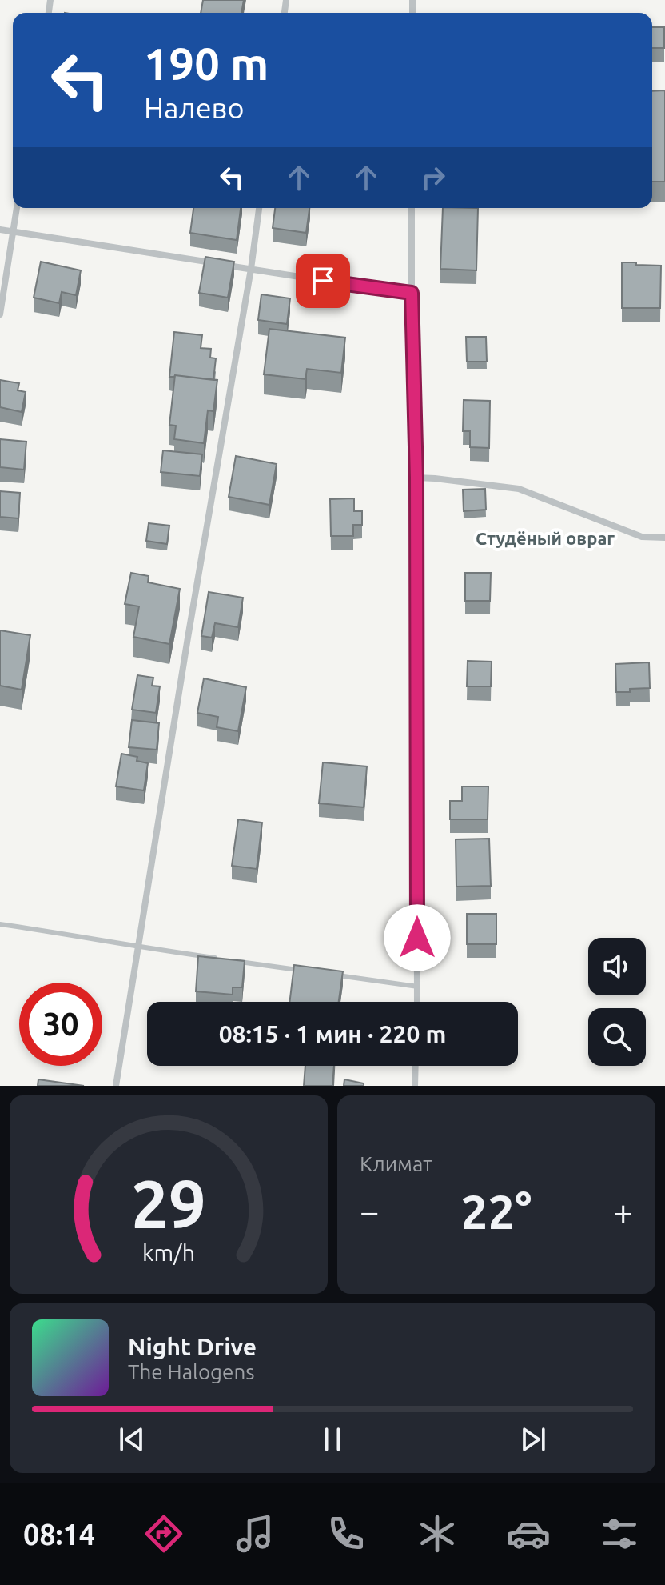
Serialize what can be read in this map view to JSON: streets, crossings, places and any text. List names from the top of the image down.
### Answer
{
  "districts": ["Студёный овраг"],
  "page": {
    "turn": ["190 m", "Налево"],
    "limit": "30",
    "trip": "08:15 · 1 мин · 220 m",
    "tile": "Климат",
    "heat": ["−", "22°", "+"],
    "song": ["Night Drive", "The Halogens"],
    "tabs": "08:14",
    "gauge": ["29", "km/h"]
  }
}
